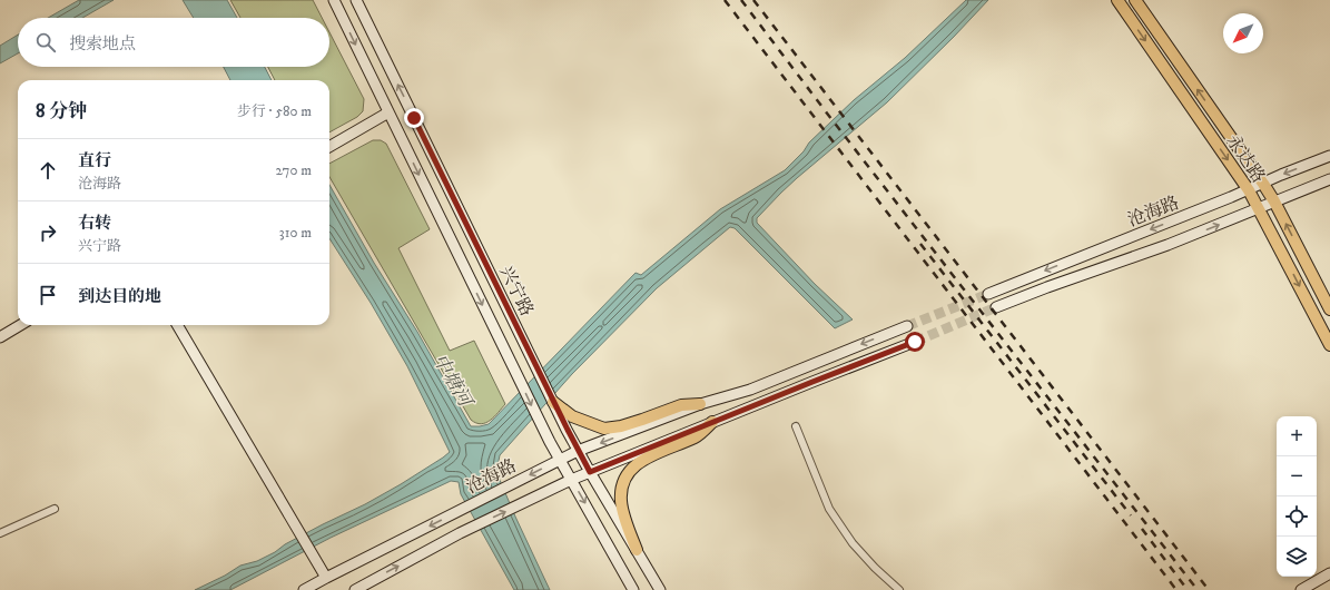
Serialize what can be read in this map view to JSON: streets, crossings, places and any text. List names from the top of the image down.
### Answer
{
  "streets": {
    "main road": ["永达路", "沧海路", "兴宁路"]
  },
  "crossings": [
    ["永达路", "沧海路"],
    ["沧海路", "兴宁路"]
  ],
  "water": ["中塘河"],
  "north": "bottom left",
  "page": {
    "search": "搜索地点",
    "heading": ["8 分钟", "步行 · 580 m"],
    "list": [
      ["直行", "沧海路", "270 m"],
      ["右转", "兴宁路", "310 m"],
      "到达目的地"
    ],
    "map_buttons": ["+", "−"]
  }
}
